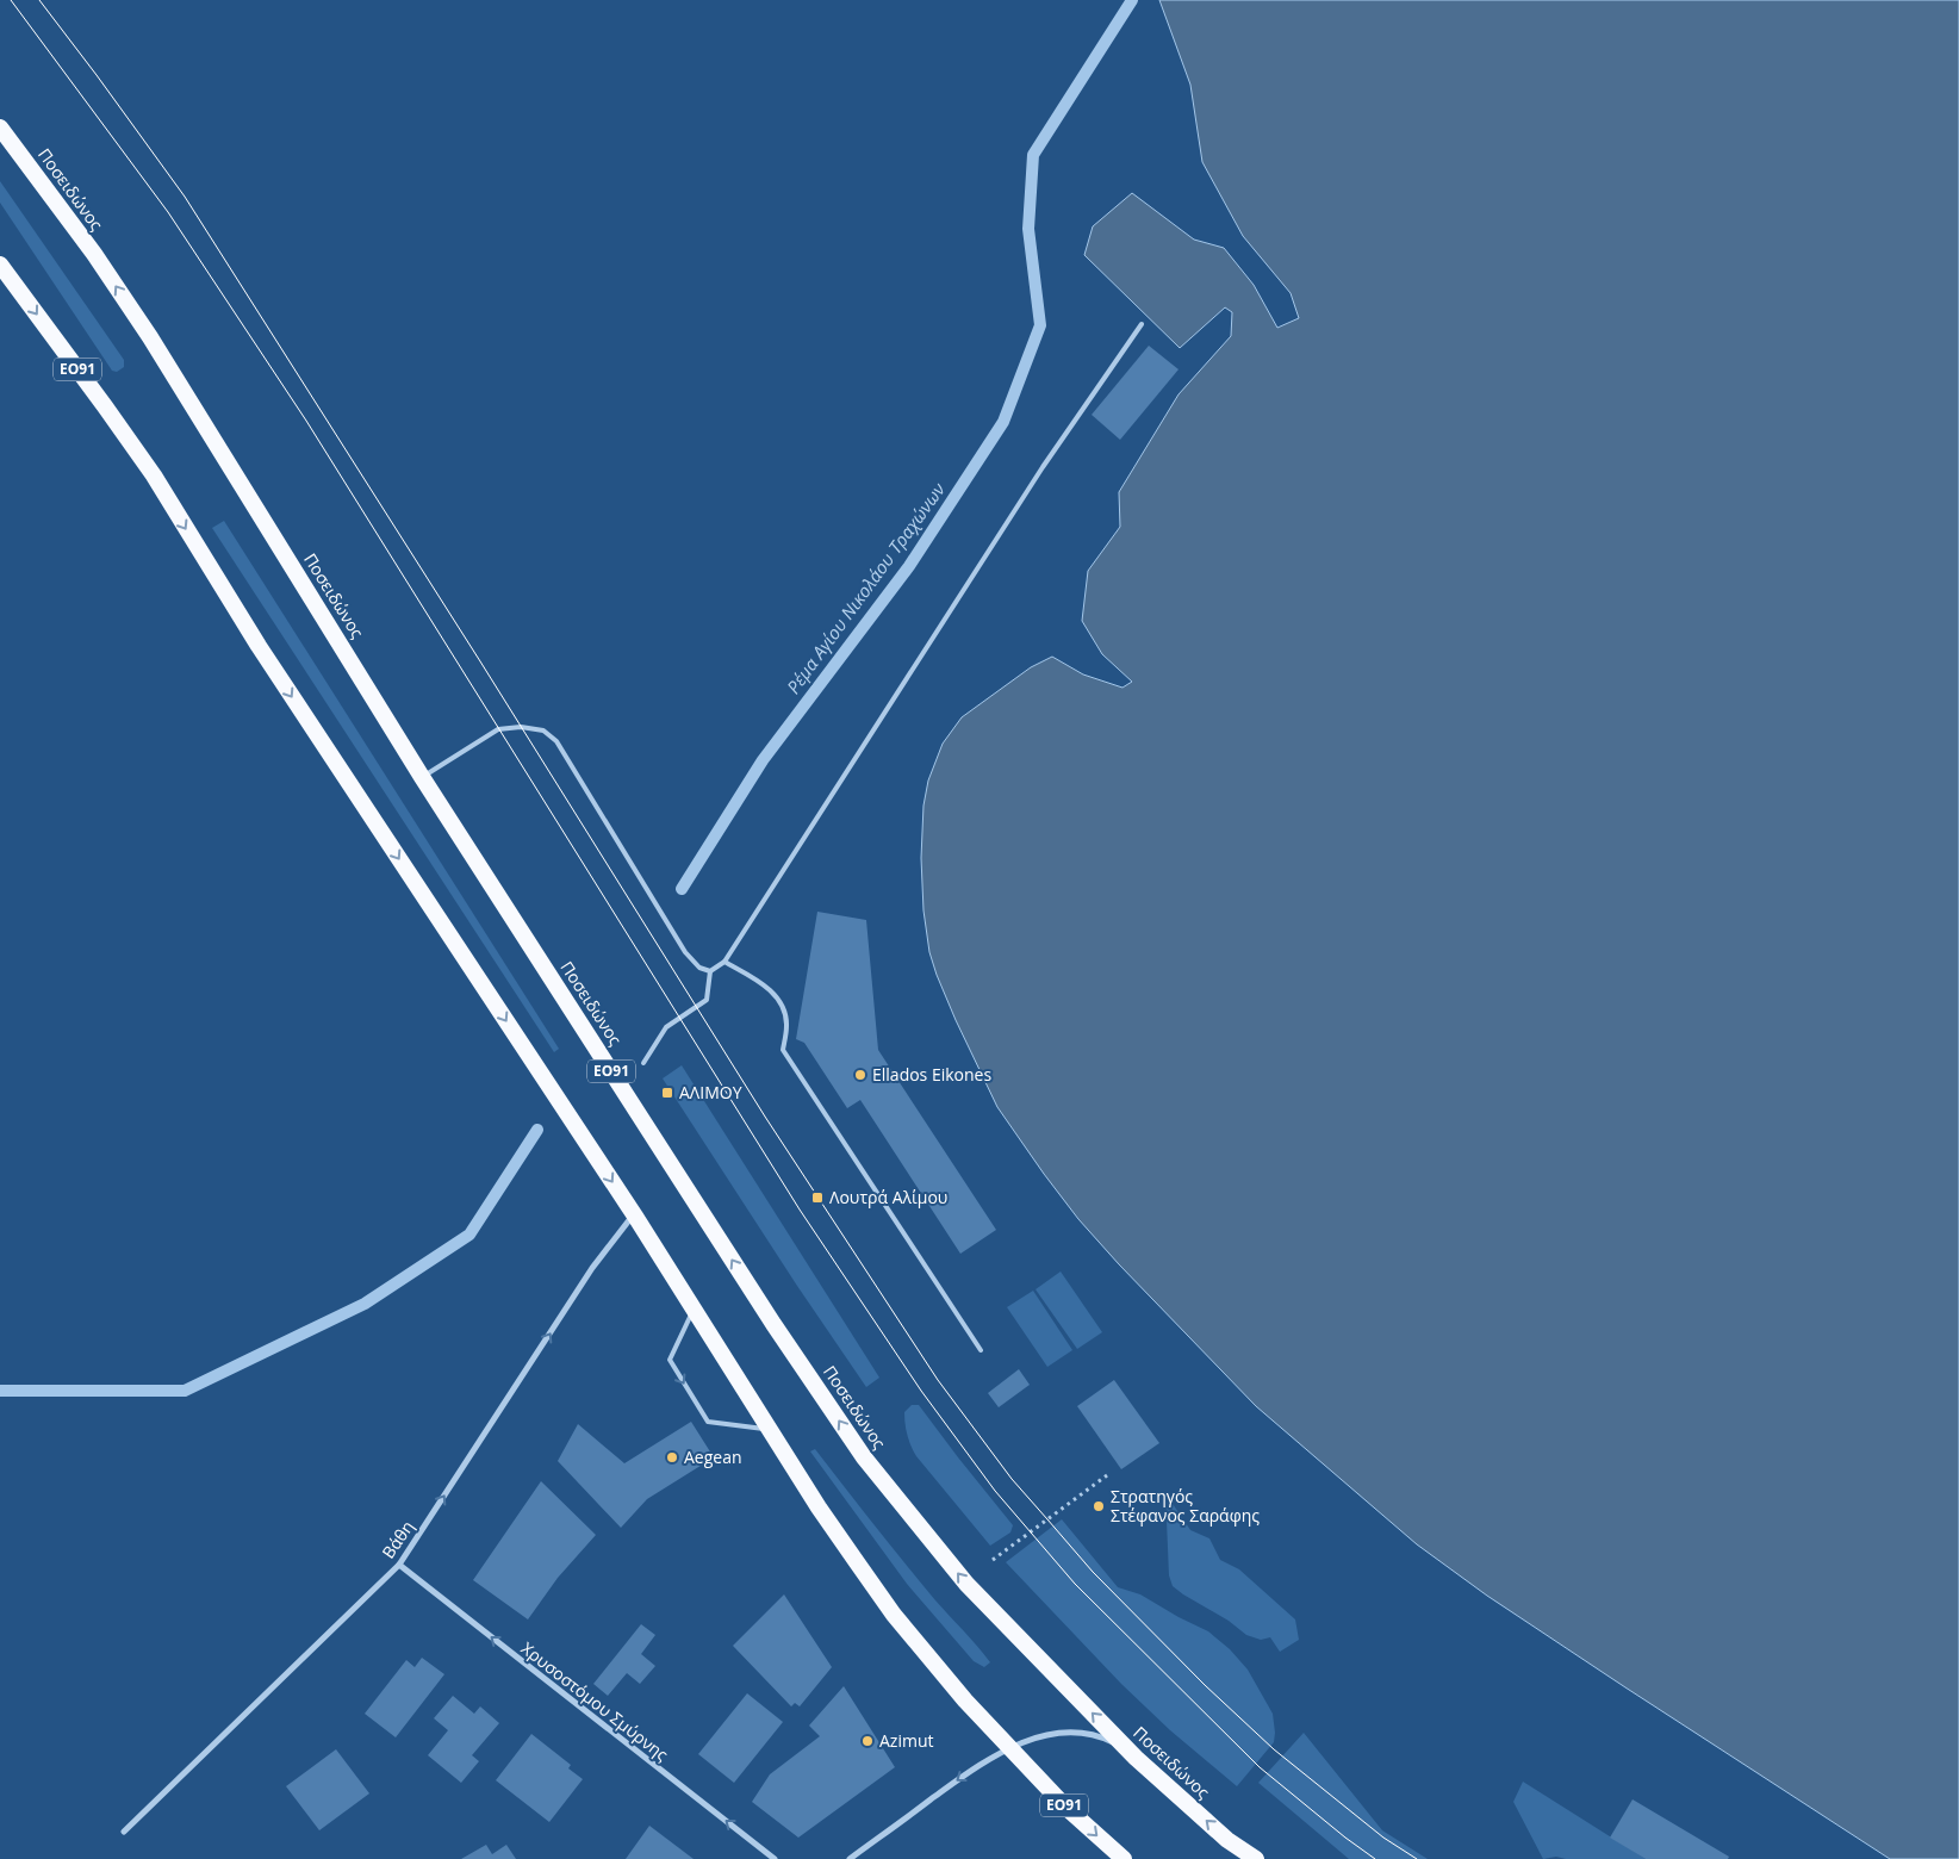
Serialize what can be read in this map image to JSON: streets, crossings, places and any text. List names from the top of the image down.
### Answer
{
  "streets": {
    "highway": ["Ποσειδώνος", "ΕΟ91"],
    "street": ["Βάθη", "Χρυσοστόμου Σμύρνης"]
  },
  "crossings": [
    ["ΕΟ91", "Βάθη"],
    ["Βάθη", "Χρυσοστόμου Σμύρνης"]
  ],
  "one_way": ["Βάθη", "Χρυσοστόμου Σμύρνης"],
  "water": ["Ρέμα Αγίου Νικολάου Τραχώνων"],
  "places": {
    "other": [
      "Ellados Eikones",
      "Aegean",
      "Στρατηγός Στέφανος Σαράφης",
      "Azimut"
    ],
    "transit": ["ΑΛΙΜΟΥ", "Λουτρά Αλίμου"]
  }
}
